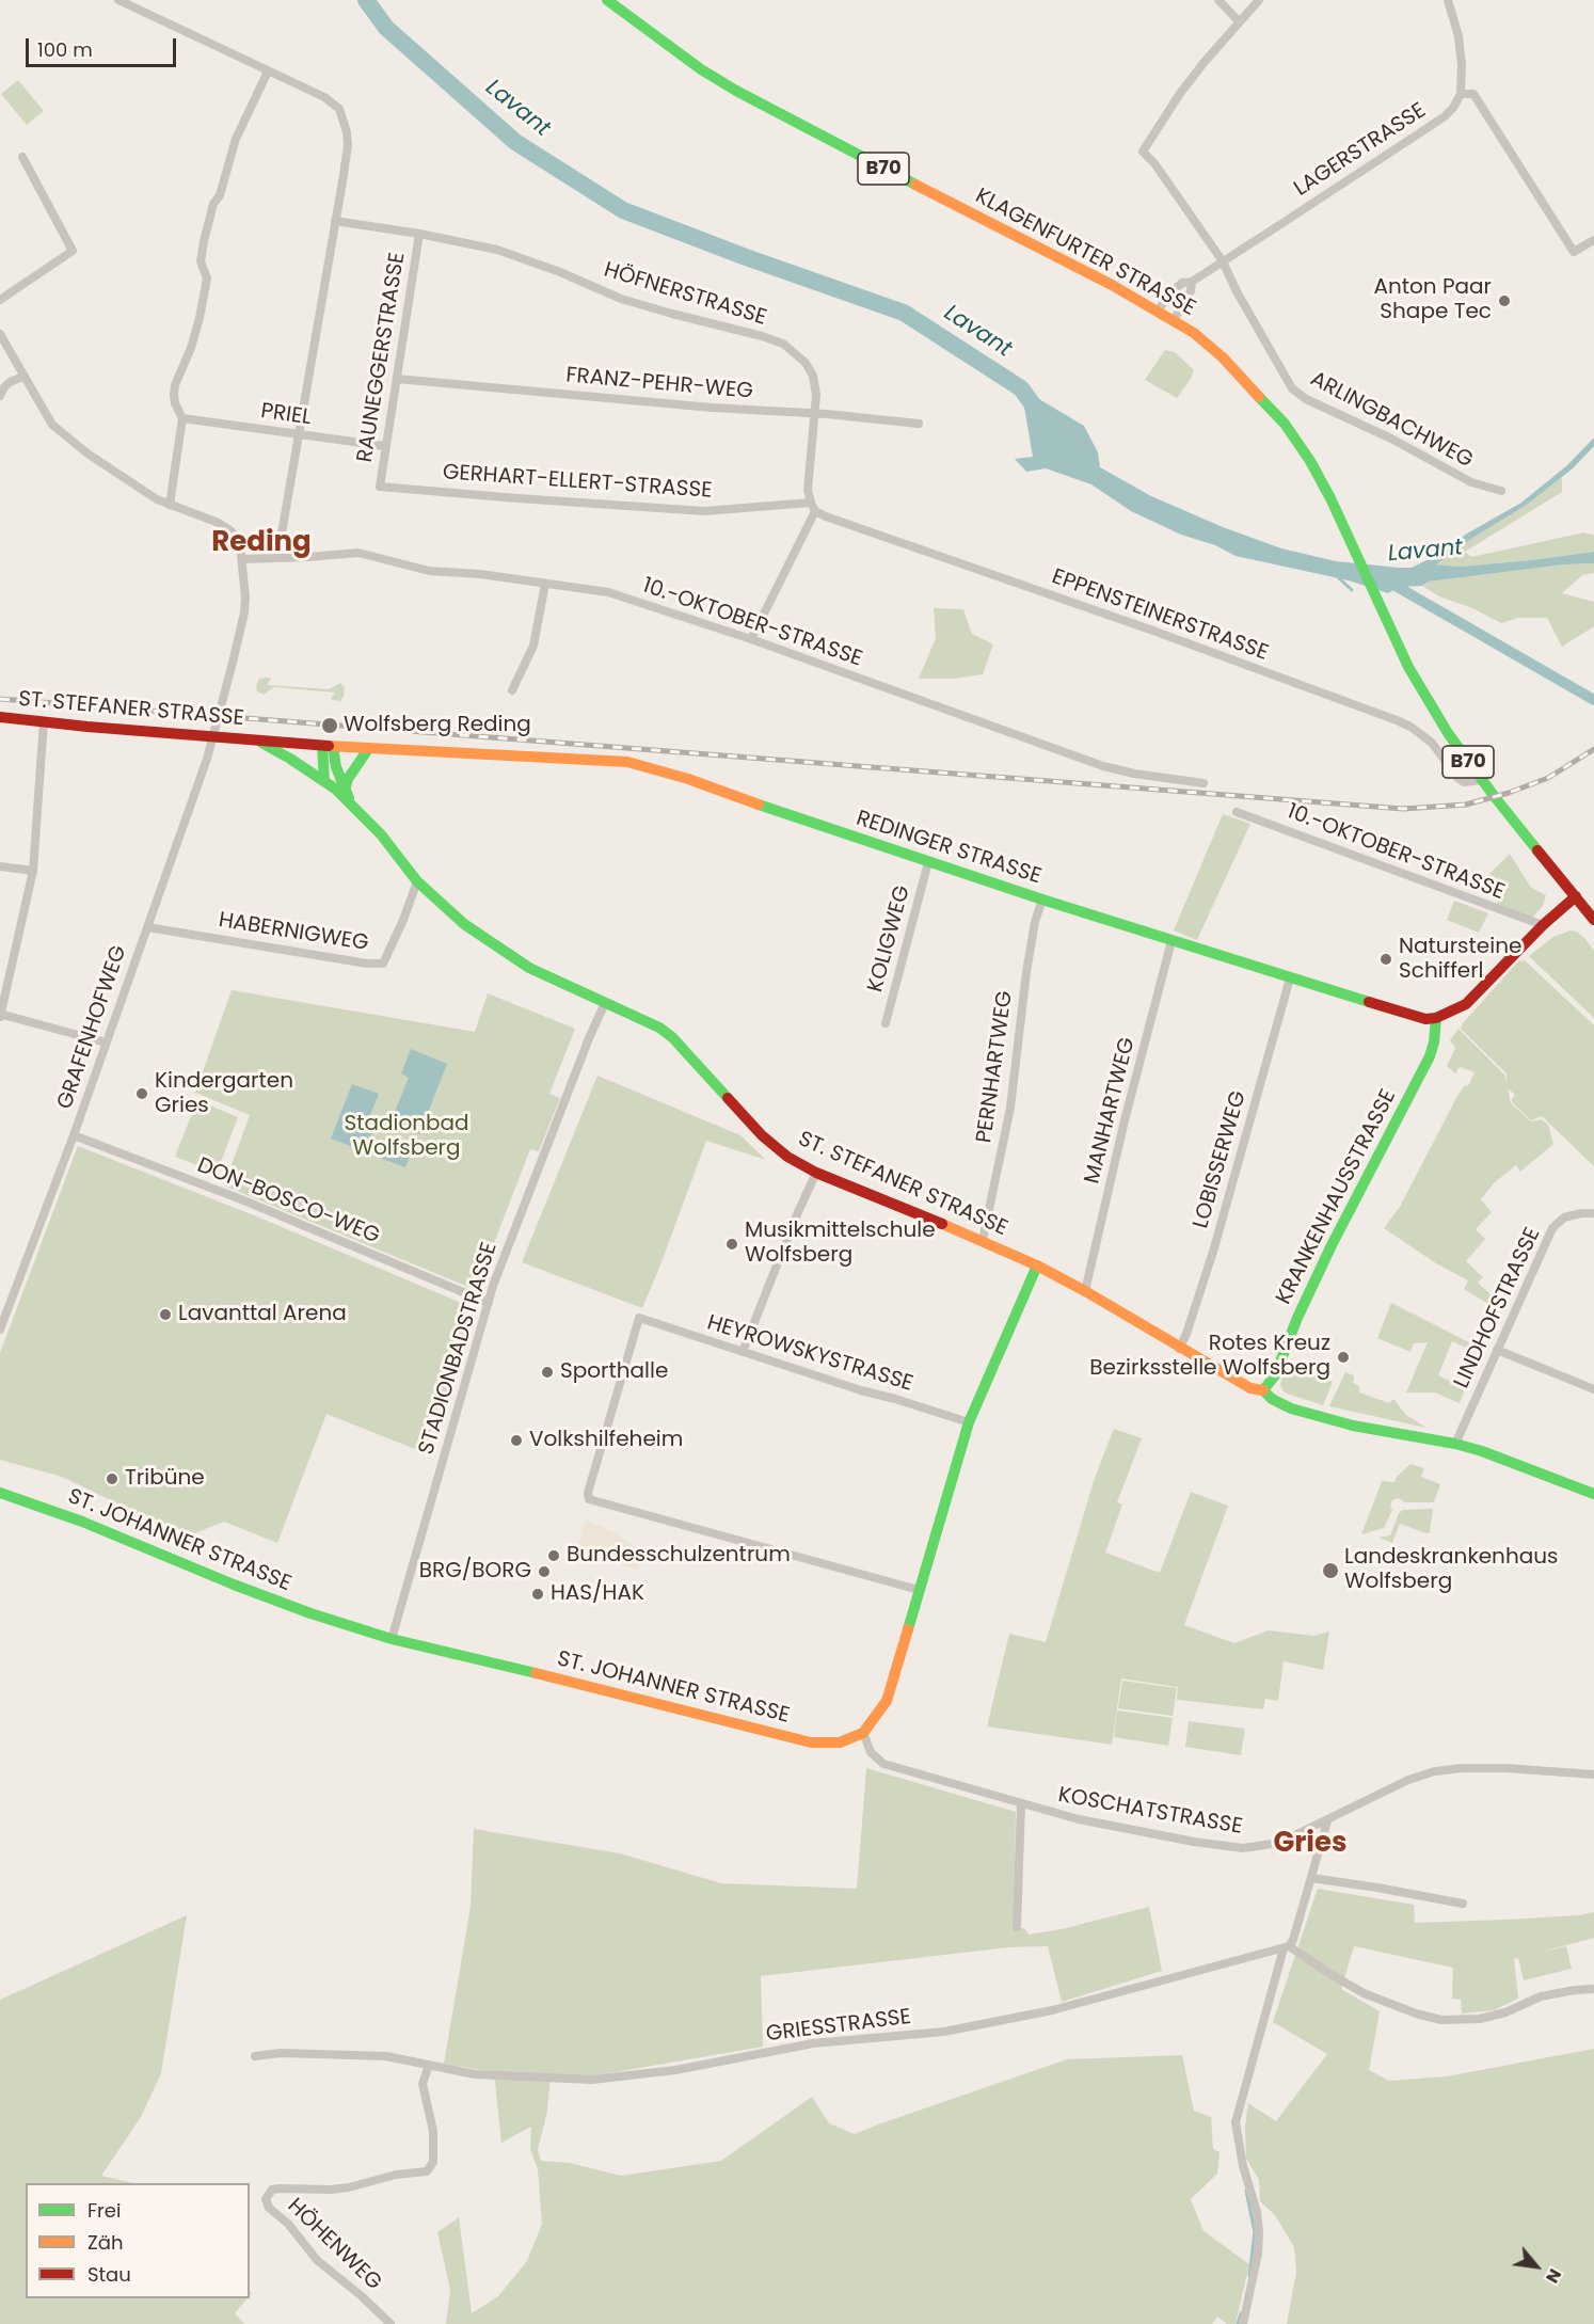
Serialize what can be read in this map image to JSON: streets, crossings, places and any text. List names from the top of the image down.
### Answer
{
  "streets": {
    "street": [
      "LAGERSTRASSE",
      "B70",
      "KLAGENFURTER STRASSE",
      "HÖFNERSTRASSE",
      "RAUNEGGERSTRASSE",
      "FRANZ-PEHR-WEG",
      "PRIEL",
      "ARLINGBACHWEG",
      "GERHART-ELLERT-STRASSE",
      "EPPENSTEINERSTRASSE",
      "10.-OKTOBER-STRASSE",
      "ST. STEFANER STRASSE",
      "REDINGER STRASSE",
      "HABERNIGWEG",
      "KOLIGWEG",
      "GRAFENHOFWEG",
      "PERNHARTWEG",
      "MANHARTWEG",
      "LOBISSERWEG",
      "KRANKENHAUSSTRASSE",
      "DON-BOSCO-WEG",
      "LINDHOFSTRASSE",
      "STADIONBADSTRASSE",
      "HEYROWSKYSTRASSE",
      "ST. JOHANNER STRASSE",
      "KOSCHATSTRASSE",
      "GRIESSTRASSE",
      "HÖHENWEG"
    ]
  },
  "crossings": [
    ["LAGERSTRASSE", "KLAGENFURTER STRASSE"],
    ["LAGERSTRASSE", "ARLINGBACHWEG"],
    ["KLAGENFURTER STRASSE", "EPPENSTEINERSTRASSE"],
    ["HÖFNERSTRASSE", "RAUNEGGERSTRASSE"],
    ["HÖFNERSTRASSE", "FRANZ-PEHR-WEG"],
    ["HÖFNERSTRASSE", "GERHART-ELLERT-STRASSE"],
    ["HÖFNERSTRASSE", "EPPENSTEINERSTRASSE"],
    ["RAUNEGGERSTRASSE", "FRANZ-PEHR-WEG"],
    ["RAUNEGGERSTRASSE", "PRIEL"],
    ["RAUNEGGERSTRASSE", "GERHART-ELLERT-STRASSE"],
    ["GERHART-ELLERT-STRASSE", "EPPENSTEINERSTRASSE"],
    ["10.-OKTOBER-STRASSE", "GRAFENHOFWEG"],
    ["ST. STEFANER STRASSE", "REDINGER STRASSE"],
    ["ST. STEFANER STRASSE", "HABERNIGWEG"],
    ["ST. STEFANER STRASSE", "GRAFENHOFWEG"],
    ["ST. STEFANER STRASSE", "PERNHARTWEG"],
    ["ST. STEFANER STRASSE", "MANHARTWEG"],
    ["ST. STEFANER STRASSE", "LOBISSERWEG"],
    ["ST. STEFANER STRASSE", "KRANKENHAUSSTRASSE"],
    ["ST. STEFANER STRASSE", "LINDHOFSTRASSE"],
    ["ST. STEFANER STRASSE", "STADIONBADSTRASSE"],
    ["REDINGER STRASSE", "KOLIGWEG"],
    ["REDINGER STRASSE", "PERNHARTWEG"],
    ["REDINGER STRASSE", "MANHARTWEG"],
    ["REDINGER STRASSE", "LOBISSERWEG"],
    ["REDINGER STRASSE", "KRANKENHAUSSTRASSE"],
    ["HABERNIGWEG", "GRAFENHOFWEG"],
    ["GRAFENHOFWEG", "DON-BOSCO-WEG"],
    ["DON-BOSCO-WEG", "STADIONBADSTRASSE"],
    ["STADIONBADSTRASSE", "ST. JOHANNER STRASSE"],
    ["ST. JOHANNER STRASSE", "KOSCHATSTRASSE"],
    ["GRIESSTRASSE", "HÖHENWEG"]
  ],
  "districts": ["Reding", "Gries"],
  "water": ["Lavant"],
  "parks": ["Stadionbad Wolfsberg"],
  "places": [
    "Anton Paar Shape Tec",
    "Wolfsberg Reding",
    "Natursteine Schifferl",
    "Kindergarten Gries",
    "Musikmittelschule Wolfsberg",
    "Lavanttal Arena",
    "Rotes Kreuz Bezirksstelle Wolfsberg",
    "Sporthalle",
    "Volkshilfeheim",
    "Tribüne",
    "Bundesschulzentrum",
    "Landeskrankenhaus Wolfsberg",
    "BRG/BORG",
    "HAS/HAK"
  ],
  "legend": ["Frei", "Zäh", "Stau"],
  "scale_bar": "100 m",
  "north": "bottom right"
}
